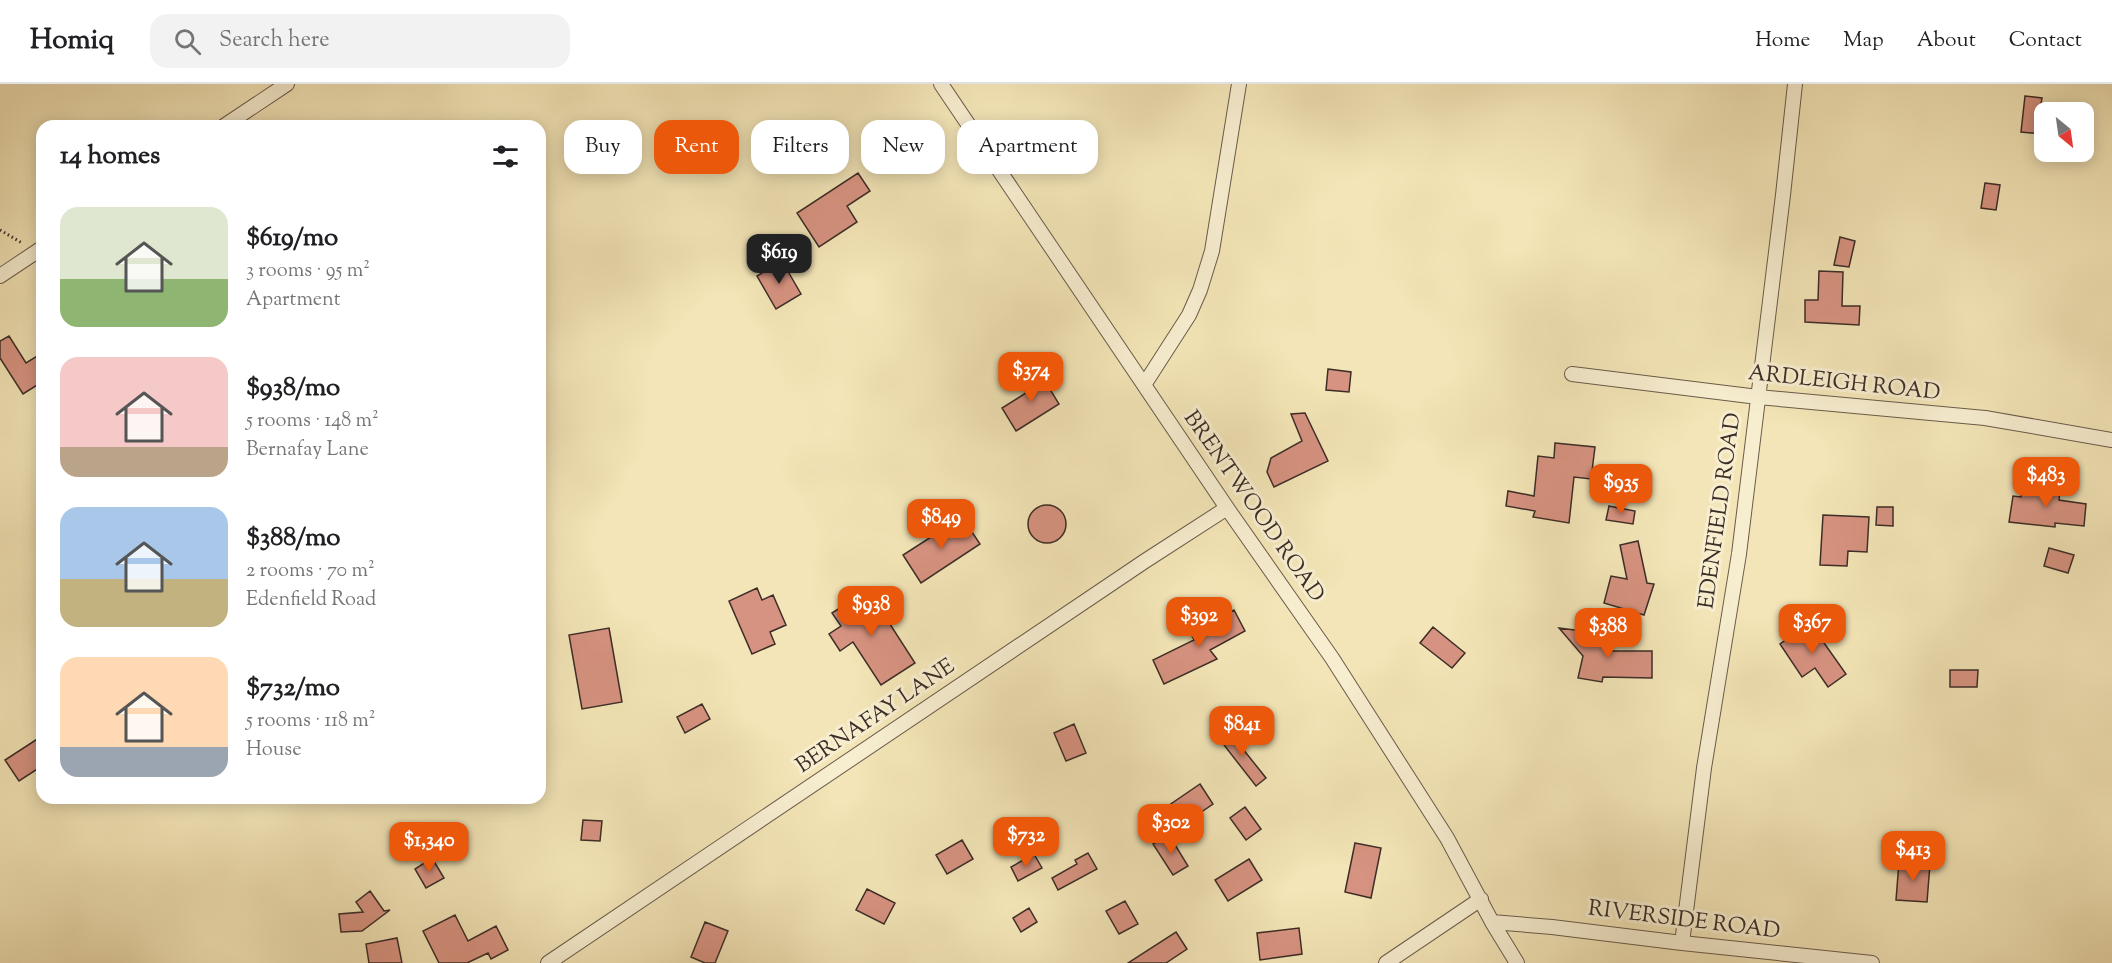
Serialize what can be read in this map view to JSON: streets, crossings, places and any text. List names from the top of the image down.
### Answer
{
  "streets": {
    "street": [
      "ARDLEIGH ROAD",
      "BRENTWOOD ROAD",
      "EDENFIELD ROAD",
      "BERNAFAY LANE",
      "RIVERSIDE ROAD"
    ]
  },
  "crossings": [
    ["ARDLEIGH ROAD", "EDENFIELD ROAD"],
    ["BRENTWOOD ROAD", "BERNAFAY LANE"],
    ["BRENTWOOD ROAD", "RIVERSIDE ROAD"],
    ["EDENFIELD ROAD", "RIVERSIDE ROAD"]
  ],
  "north": "bottom right",
  "page": {
    "header": "Homiq",
    "search": "Search here",
    "nav": [
      "Home",
      "Map",
      "About",
      "Contact"
    ],
    "chip": [
      "Buy",
      "Rent",
      "Filters",
      "New",
      "Apartment"
    ],
    "heading": "14 homes",
    "list": [
      {
        "name": "$619/mo",
        "note": "3 rooms · 95 m² · Apartment"
      },
      {
        "name": "$938/mo",
        "note": "5 rooms · 148 m² · Bernafay Lane"
      },
      {
        "name": "$388/mo",
        "note": "2 rooms · 70 m² · Edenfield Road"
      },
      {
        "name": "$732/mo",
        "note": "5 rooms · 118 m² · House"
      }
    ],
    "price": [
      "$619",
      "$374",
      "$483",
      "$935",
      "$849",
      "$938",
      "$392",
      "$367",
      "$388",
      "$841",
      "$302",
      "$732",
      "$1,340",
      "$413"
    ]
  }
}
